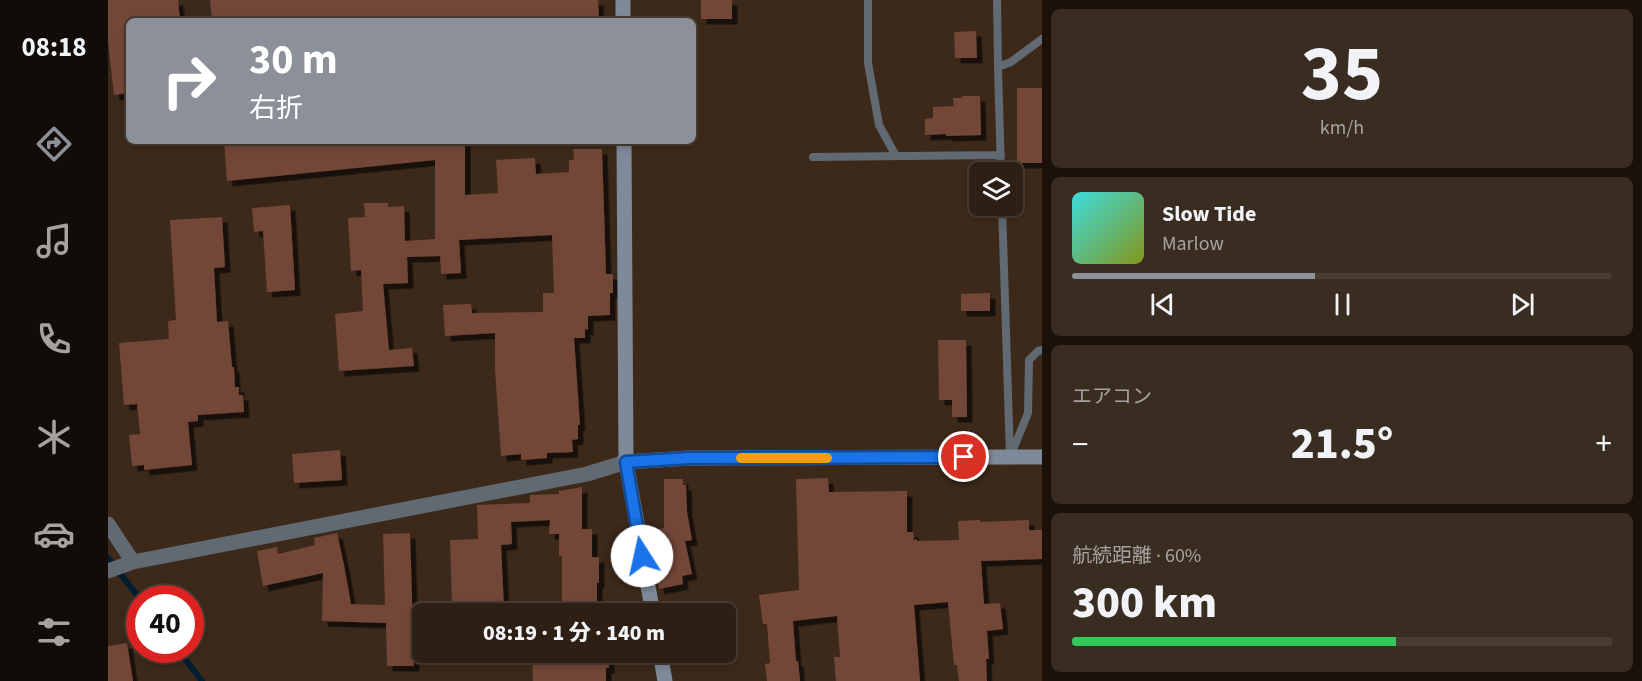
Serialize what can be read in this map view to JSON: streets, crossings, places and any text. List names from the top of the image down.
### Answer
{
  "page": {
    "tabs": "08:18",
    "tile": [
      ["35", "km/h"],
      "エアコン",
      ["航続距離 · 60%", "300 km"]
    ],
    "turn": ["30 m", "右折"],
    "song": ["Slow Tide", "Marlow"],
    "heat": ["−", "21.5°", "+"],
    "limit": "40",
    "trip": "08:19 · 1 分 · 140 m"
  }
}
